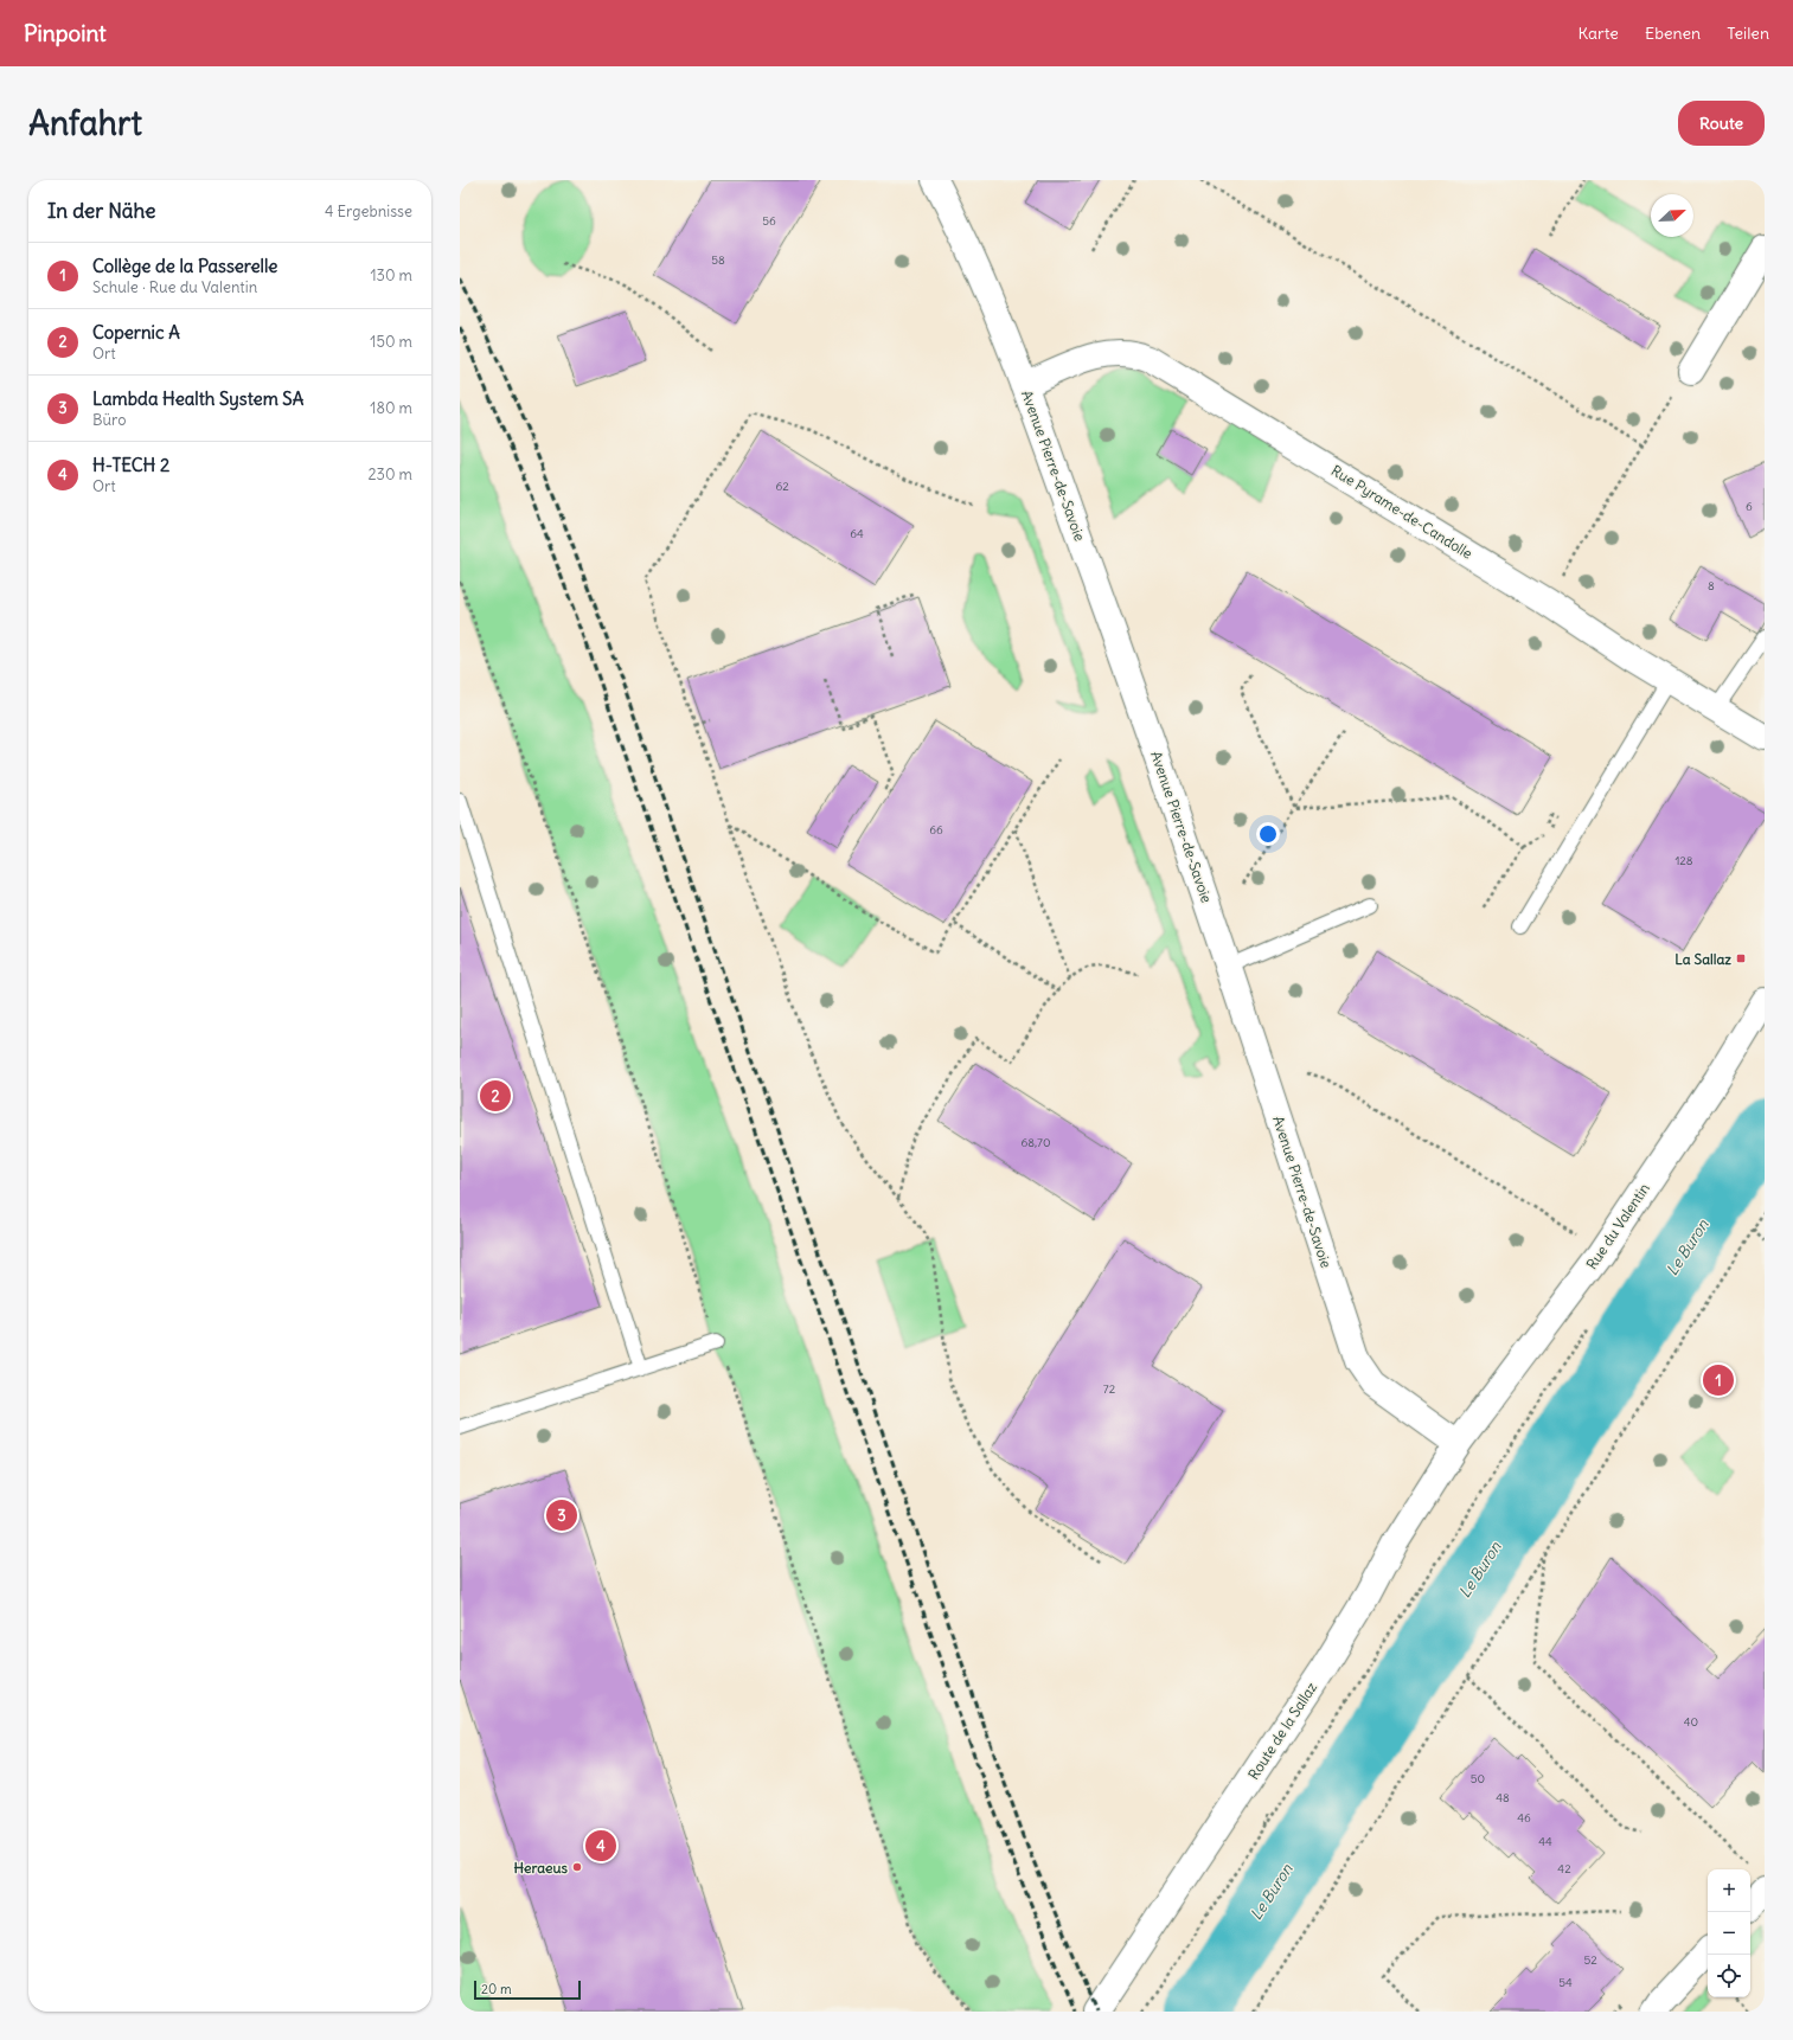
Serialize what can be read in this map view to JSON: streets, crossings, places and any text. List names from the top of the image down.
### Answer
{
  "streets": {
    "street": [
      "Avenue Pierre-de-Savoie",
      "Rue Pyrame-de-Candolle",
      "Rue du Valentin",
      "Route de la Sallaz"
    ]
  },
  "crossings": [
    ["Avenue Pierre-de-Savoie", "Rue Pyrame-de-Candolle"],
    ["Avenue Pierre-de-Savoie", "Rue du Valentin"],
    ["Avenue Pierre-de-Savoie", "Route de la Sallaz"],
    ["Rue du Valentin", "Route de la Sallaz"]
  ],
  "water": ["Le Buron"],
  "places": {
    "transit": ["La Sallaz"],
    "other": ["Heraeus"]
  },
  "house_numbers": [
    "56",
    "58",
    "62",
    "6",
    "64",
    "8",
    "66",
    "128",
    "68,70",
    "72",
    "40",
    "50",
    "48",
    "46",
    "44",
    "42",
    "52",
    "54"
  ],
  "scale_bar": "20 m",
  "north": "top right",
  "page": {
    "header": "Pinpoint",
    "nav": ["Karte", "Ebenen", "Teilen"],
    "buttons": "Route",
    "title": "Anfahrt",
    "heading": ["In der Nähe", "4 Ergebnisse"],
    "list": [
      {
        "mark": "1",
        "name": "Collège de la Passerelle",
        "note": "Schule · Rue du Valentin",
        "value": "130 m"
      },
      {
        "mark": "2",
        "name": "Copernic A",
        "note": "Ort",
        "value": "150 m"
      },
      {
        "mark": "3",
        "name": "Lambda Health System SA",
        "note": "Büro",
        "value": "180 m"
      },
      {
        "mark": "4",
        "name": "H-TECH 2",
        "note": "Ort",
        "value": "230 m"
      }
    ],
    "pins": [
      "2",
      "1",
      "3",
      "4"
    ],
    "map_buttons": ["+", "−"],
    "scale": "20 m"
  }
}
